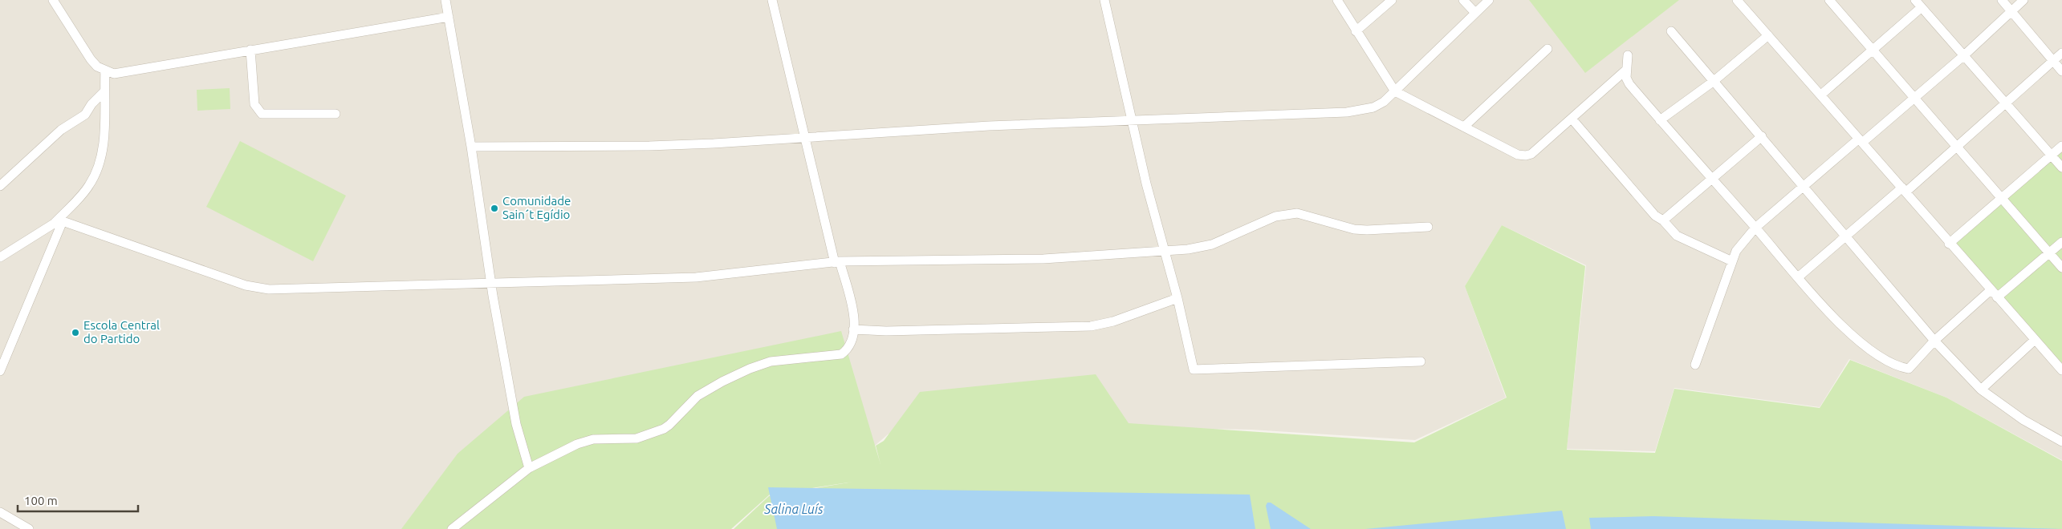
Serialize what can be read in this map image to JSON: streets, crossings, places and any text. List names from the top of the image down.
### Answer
{
  "water": ["Salina Luís"],
  "places": ["Comunidade Sain´t Egídio", "Escola Central do Partido"],
  "scale_bar": "100 m"
}
